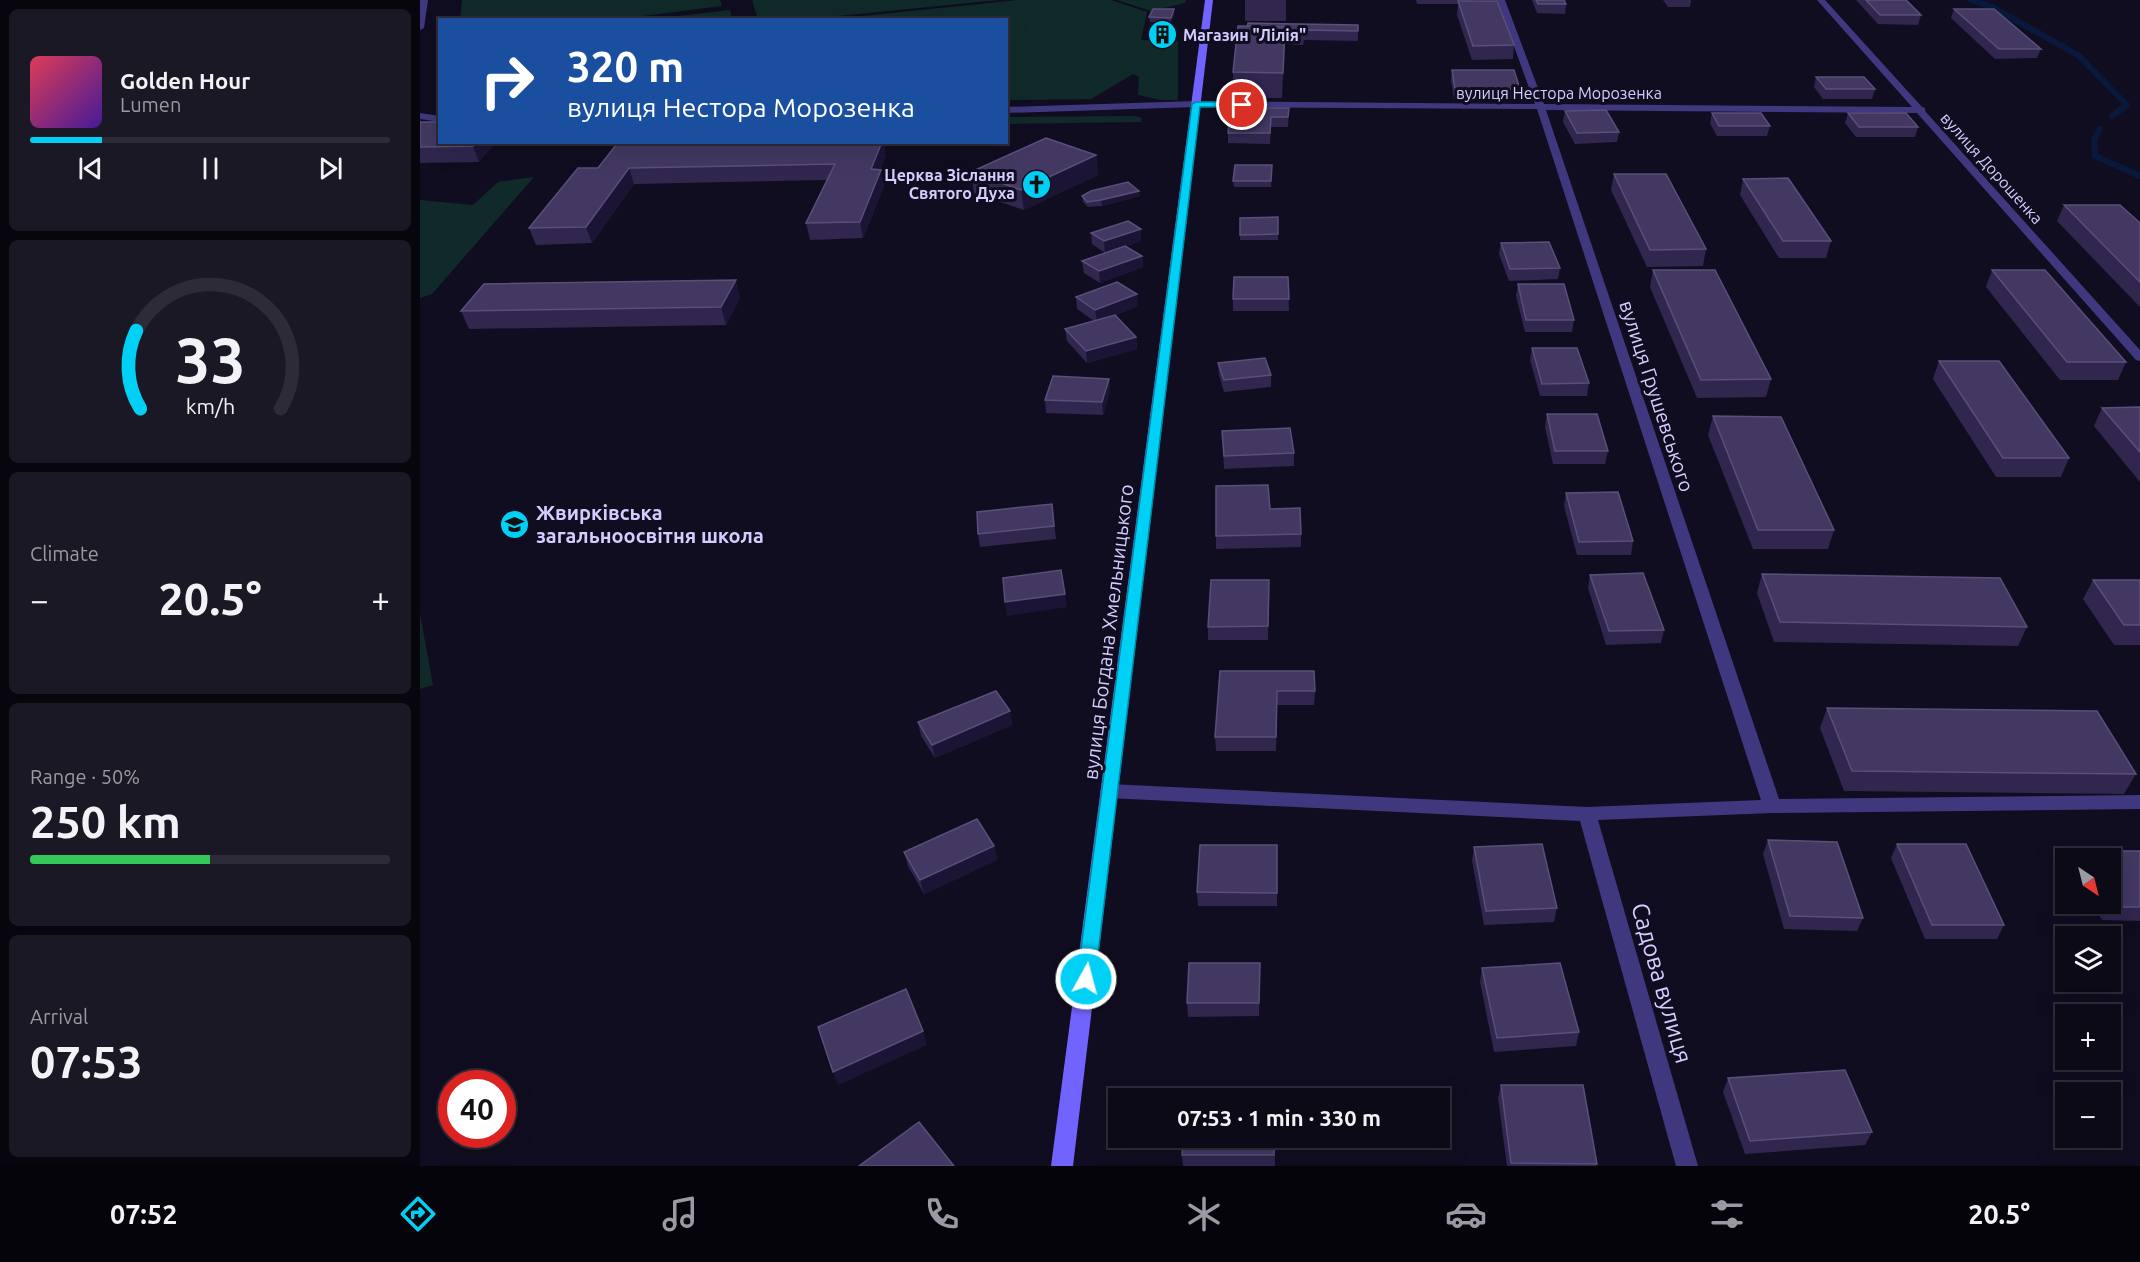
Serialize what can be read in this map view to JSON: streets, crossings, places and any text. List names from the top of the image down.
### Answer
{
  "streets": {
    "street": [
      "вулиця Нестора Морозенка",
      "вулиця Дорошенка",
      "вулиця Грушевського",
      "вулиця Богдана Хмельницького",
      "Садова вулиця"
    ]
  },
  "crossings": [
    ["вулиця Нестора Морозенка", "вулиця Дорошенка"],
    ["вулиця Нестора Морозенка", "вулиця Грушевського"],
    ["вулиця Нестора Морозенка", "вулиця Богдана Хмельницького"]
  ],
  "places": {
    "building": ["Магазин \"Лілія\""],
    "church": ["Церква Зіслання Святого Духа"],
    "school or university": ["Жвирківська загальноосвітня школа"]
  },
  "north": "bottom right",
  "page": {
    "turn": ["320 m", "вулиця Нестора Морозенка"],
    "song": ["Golden Hour", "Lumen"],
    "tile": [
      "Climate",
      ["Range · 50%", "250 km"],
      ["Arrival", "07:53"]
    ],
    "heat": ["−", "20.5°", "+"],
    "map_buttons": ["+", "−"],
    "limit": "40",
    "trip": "07:53 · 1 min · 330 m",
    "tabs": ["07:52", "20.5°"],
    "gauge": ["33", "km/h"]
  }
}
